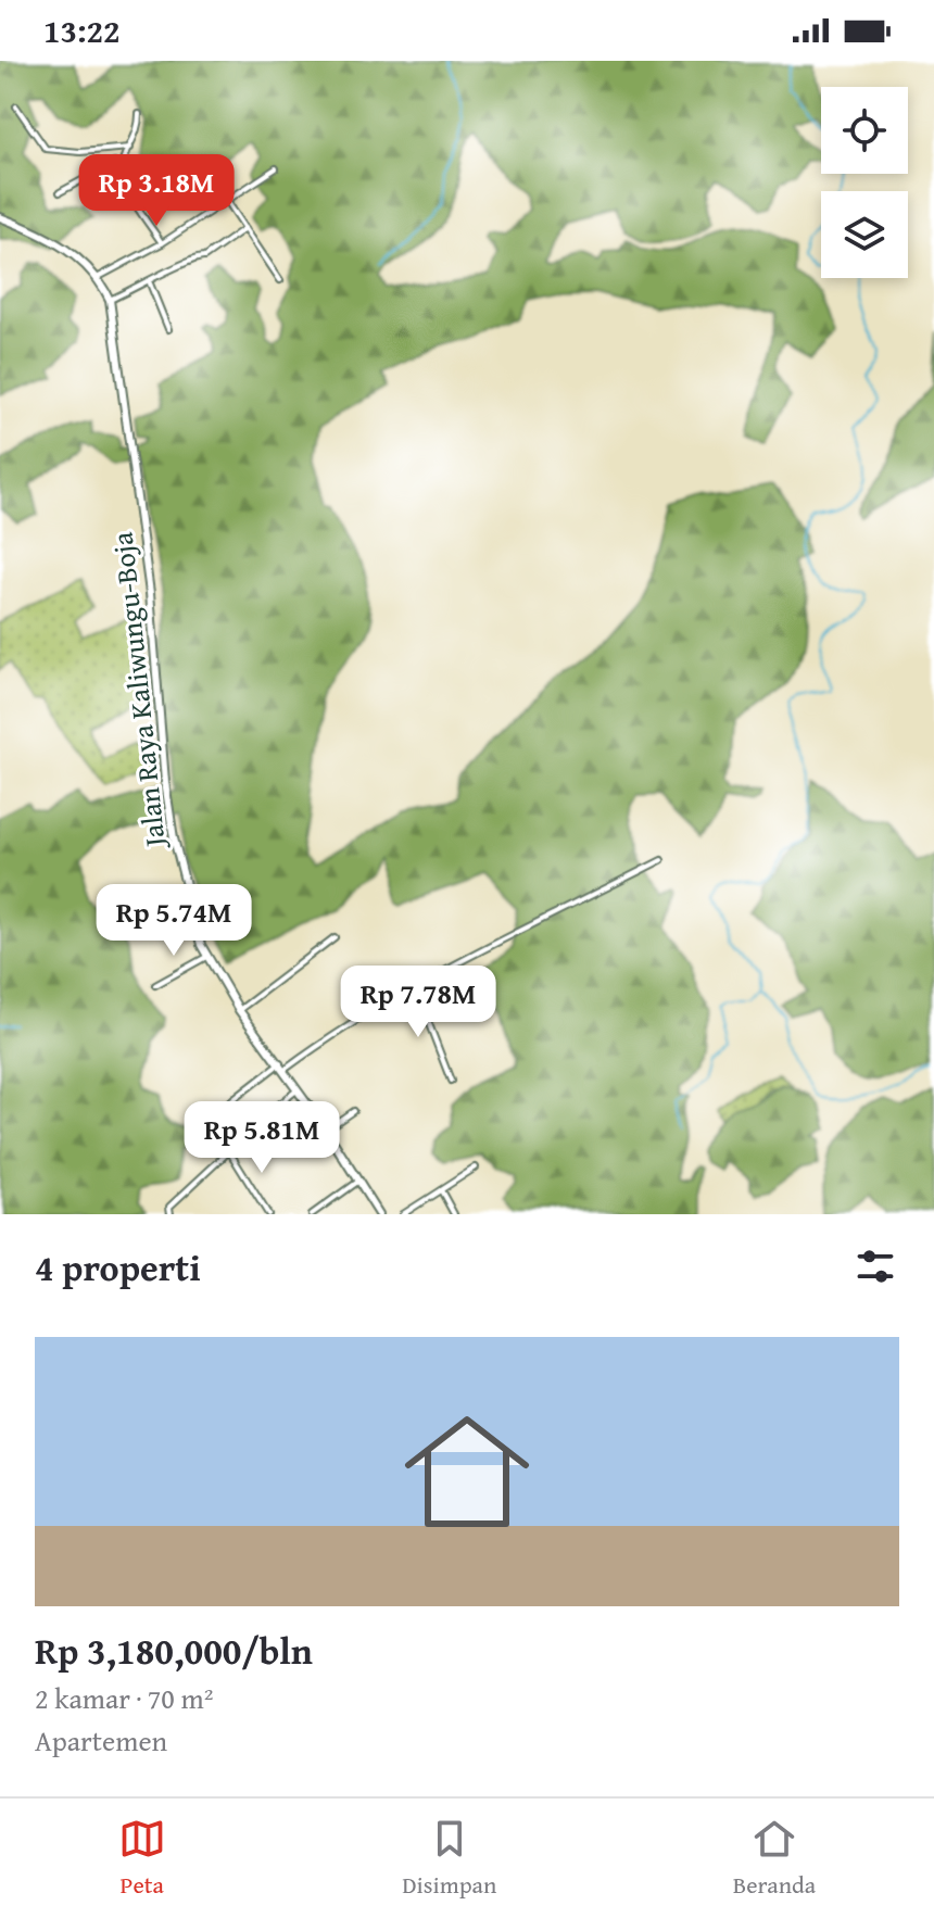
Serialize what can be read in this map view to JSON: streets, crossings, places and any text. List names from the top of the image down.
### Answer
{
  "streets": {
    "main road": ["Jalan Raya Kaliwungu-Boja"]
  },
  "page": {
    "status": "13:22",
    "price": [
      "Rp 3.18M",
      "Rp 5.74M",
      "Rp 7.78M",
      "Rp 5.81M"
    ],
    "heading": "4 properti",
    "list": [
      {
        "name": "Rp 3,180,000/bln",
        "note": "2 kamar · 70 m² · Apartemen"
      }
    ],
    "tabs": ["Peta", "Disimpan", "Beranda"]
  }
}
